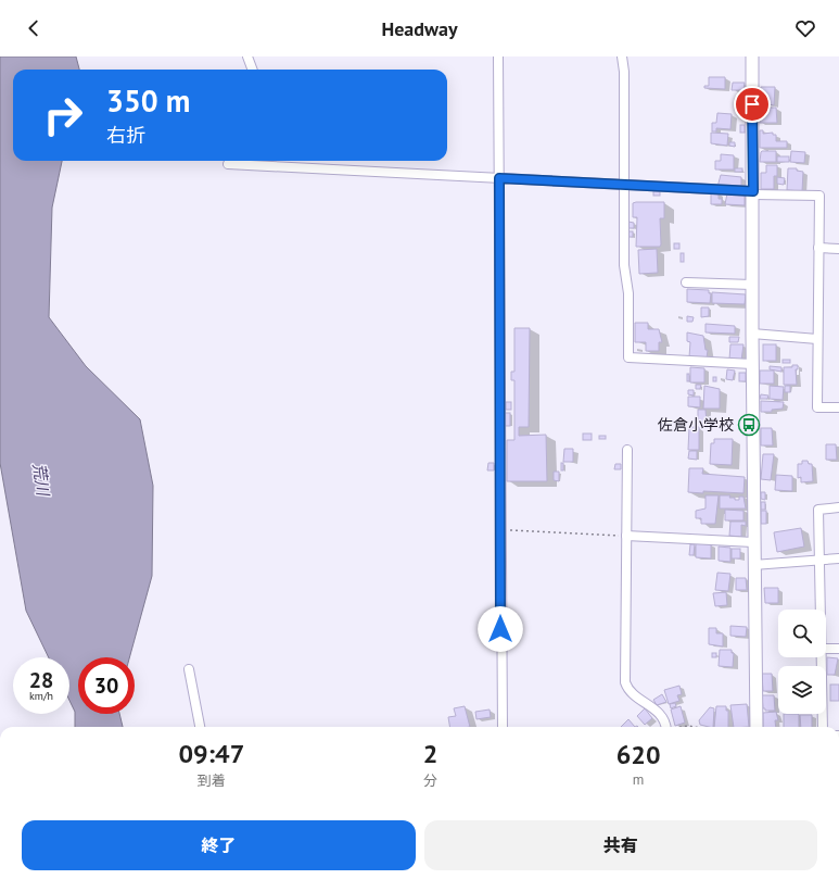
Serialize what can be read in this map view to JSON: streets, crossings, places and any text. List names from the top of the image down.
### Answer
{
  "water": ["荒川"],
  "places": {
    "bus stop": ["佐倉小学校"]
  },
  "page": {
    "header": "Headway",
    "turn": ["350 m", "右折"],
    "speed": "28 km/h",
    "limit": "30",
    "eta": [
      "09:47",
      "到着",
      "2",
      "分",
      "620",
      "m"
    ],
    "buttons": ["終了", "共有"]
  }
}
